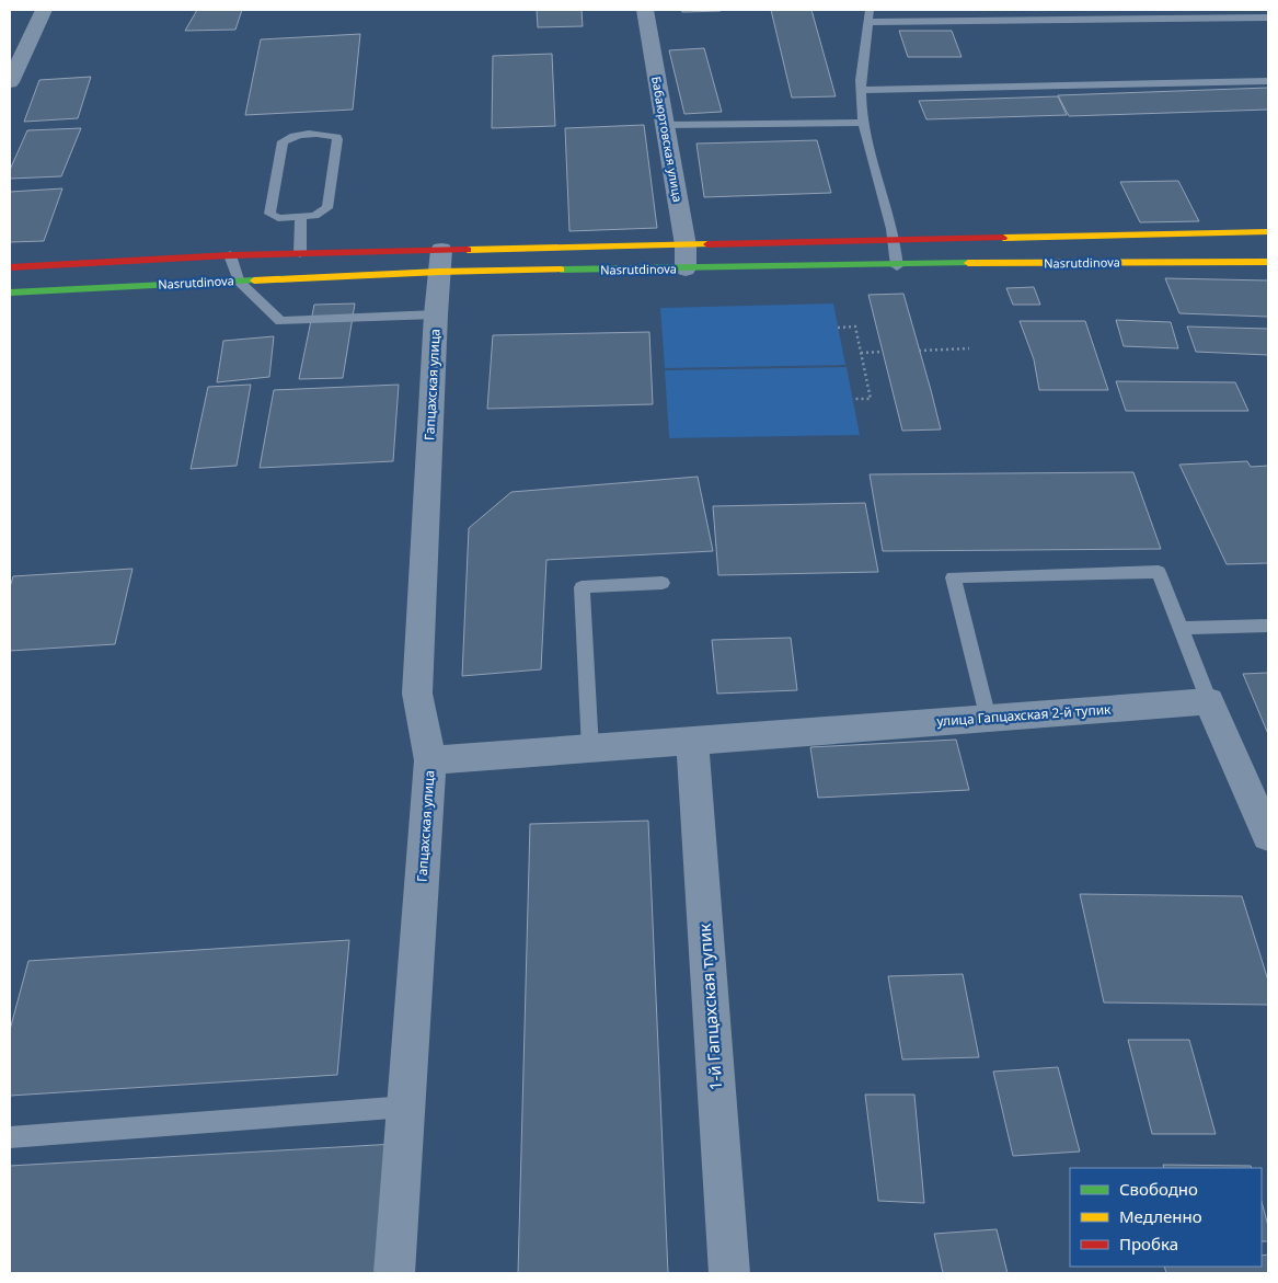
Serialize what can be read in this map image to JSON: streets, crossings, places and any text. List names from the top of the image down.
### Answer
{
  "streets": {
    "main road": ["Nasrutdinova"],
    "street": [
      "Бабаюртовская улица",
      "Гапцахская улица",
      "улица Гапцахская 2-й тупик",
      "1-й Гапцахская тупик"
    ]
  },
  "crossings": [
    ["Бабаюртовская улица", "Nasrutdinova"],
    ["Nasrutdinova", "Гапцахская улица"],
    ["Гапцахская улица", "улица Гапцахская 2-й тупик"],
    ["улица Гапцахская 2-й тупик", "1-й Гапцахская тупик"]
  ],
  "legend": ["Свободно", "Медленно", "Пробка"]
}
